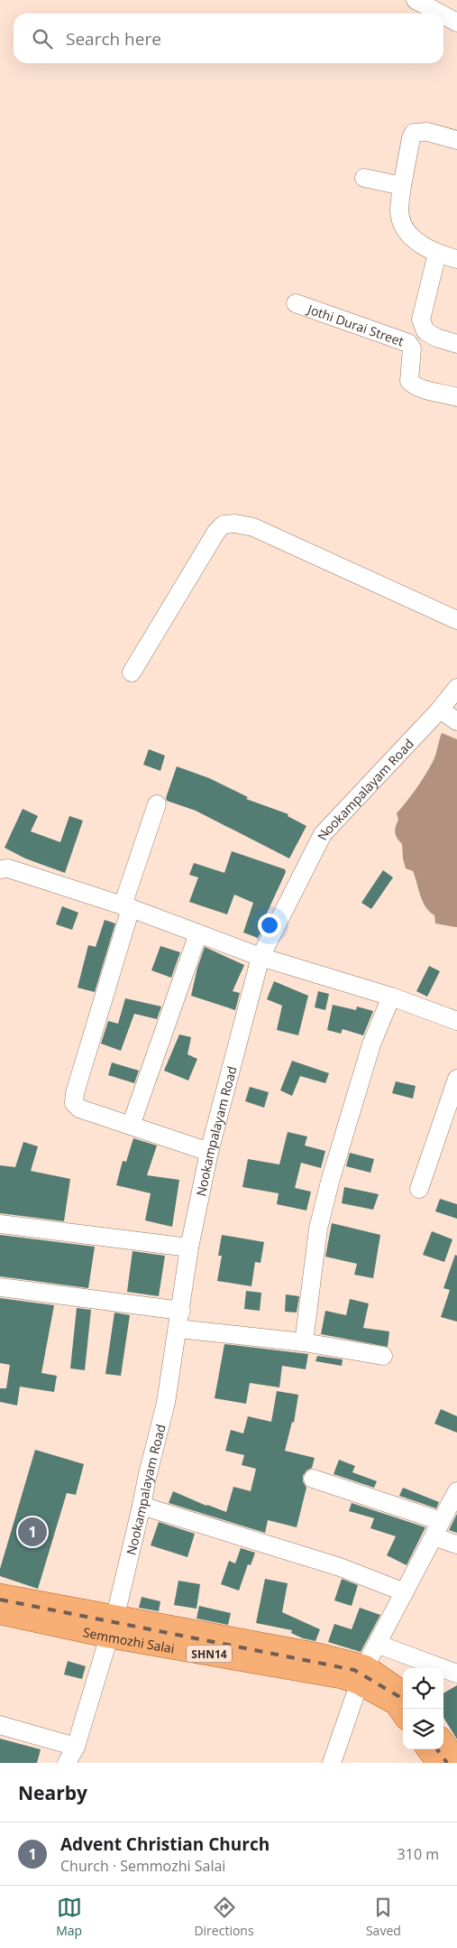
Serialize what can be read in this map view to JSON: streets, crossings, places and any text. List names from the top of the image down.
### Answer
{
  "streets": {
    "main road": ["Semmozhi Salai", "SHN14"],
    "street": ["Jothi Durai Street", "Nookampalayam Road"]
  },
  "crossings": [
    ["Nookampalayam Road", "Semmozhi Salai"]
  ],
  "page": {
    "search": "Search here",
    "pins": "1",
    "heading": "Nearby",
    "list": [
      {
        "mark": "1",
        "name": "Advent Christian Church",
        "note": "Church · Semmozhi Salai",
        "value": "310 m"
      }
    ],
    "nav": ["Map", "Directions", "Saved"]
  }
}
